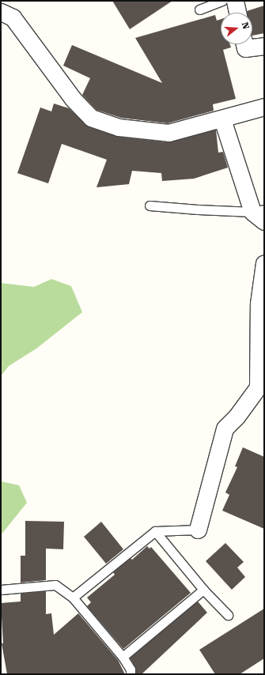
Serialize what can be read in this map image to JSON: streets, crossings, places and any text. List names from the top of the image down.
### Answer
{
  "north": "right"
}
